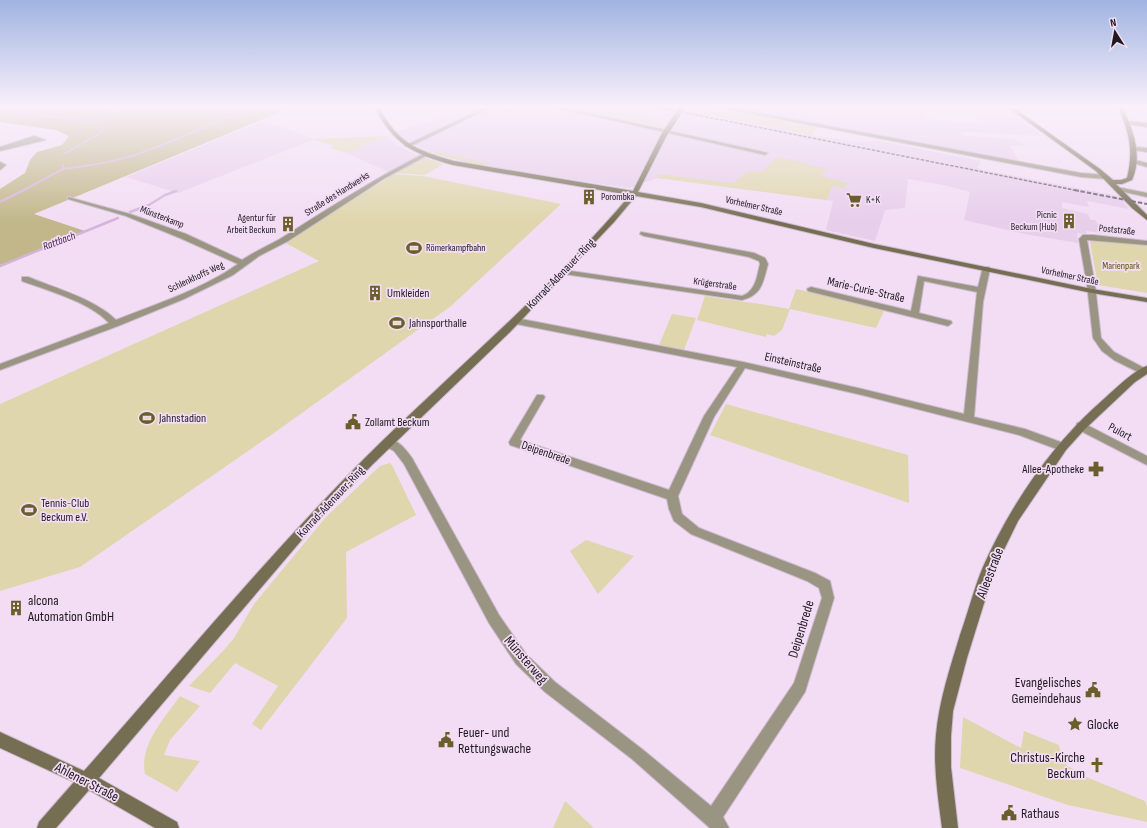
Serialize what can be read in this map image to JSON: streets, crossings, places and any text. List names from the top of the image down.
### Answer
{
  "streets": {
    "street": [
      "Straße des Handwerks",
      "Vorhelmer Straße",
      "Münsterkamp",
      "Poststraße",
      "Konrad-Adenauer-Ring",
      "Schlenkhoffs Weg",
      "Krügerstraße",
      "Marie-Curie-Straße",
      "Einsteinstraße",
      "Pulort",
      "Deipenbrede",
      "Alleestraße",
      "Münsterweg",
      "Ahlener Straße"
    ]
  },
  "crossings": [
    ["Straße des Handwerks", "Vorhelmer Straße"],
    ["Straße des Handwerks", "Schlenkhoffs Weg"],
    ["Vorhelmer Straße", "Poststraße"],
    ["Vorhelmer Straße", "Konrad-Adenauer-Ring"],
    ["Münsterkamp", "Schlenkhoffs Weg"],
    ["Konrad-Adenauer-Ring", "Krügerstraße"],
    ["Konrad-Adenauer-Ring", "Einsteinstraße"],
    ["Konrad-Adenauer-Ring", "Münsterweg"],
    ["Konrad-Adenauer-Ring", "Ahlener Straße"],
    ["Einsteinstraße", "Alleestraße"],
    ["Pulort", "Alleestraße"],
    ["Deipenbrede", "Münsterweg"]
  ],
  "water": ["Rattbach"],
  "parks": ["Marienpark"],
  "places": {
    "building": [
      "Porombka",
      "Picnic Beckum (Hub)",
      "Agentur für Arbeit Beckum",
      "Umkleiden",
      "alcona Automation GmbH"
    ],
    "supermarket": ["K+K"],
    "sports": [
      "Römerkampfbahn",
      "Jahnsporthalle",
      "Jahnstadion",
      "Tennis-Club Beckum e.V."
    ],
    "public building": [
      "Zollamt Beckum",
      "Evangelisches Gemeindehaus",
      "Feuer- und Rettungswache",
      "Rathaus"
    ],
    "pharmacy": ["Allee-Apotheke"],
    "place": ["Glocke"],
    "church": ["Christus-Kirche Beckum"]
  },
  "north": "top"
}
